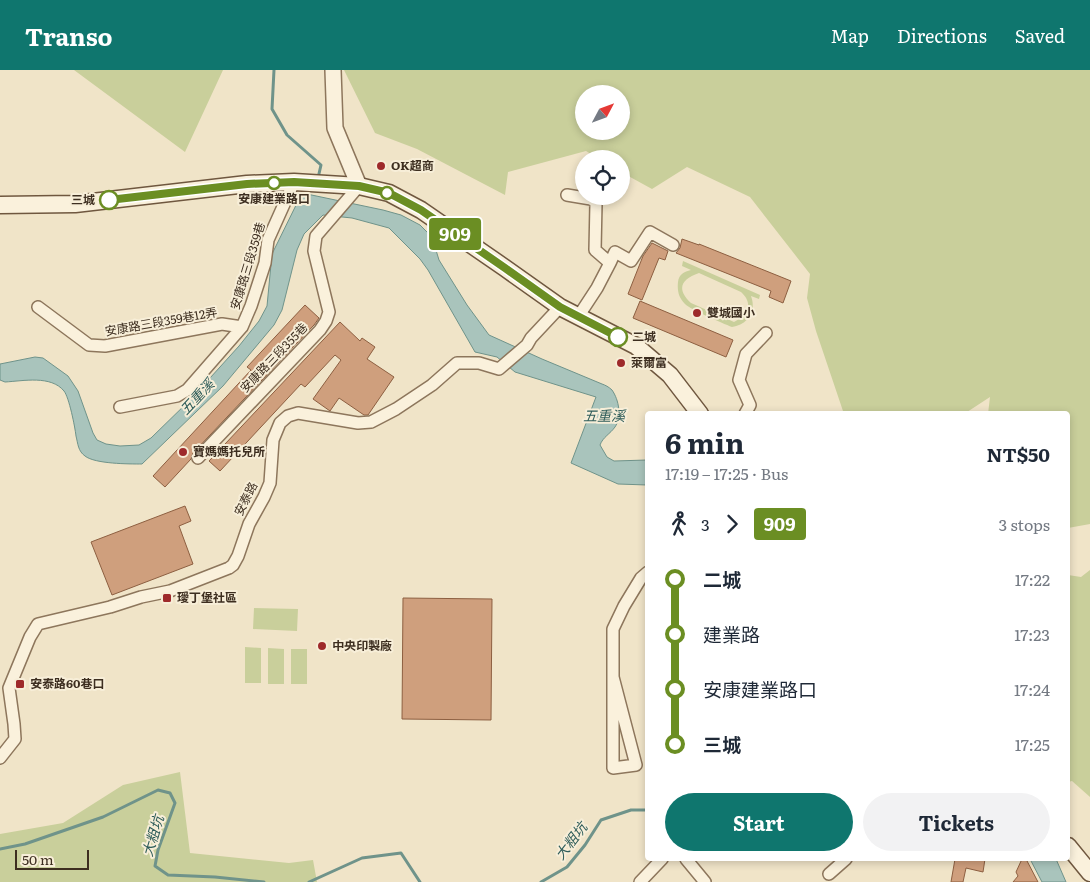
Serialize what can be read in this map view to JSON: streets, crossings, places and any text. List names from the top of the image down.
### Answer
{
  "streets": {
    "street": [
      "安康路三段359巷",
      "安康路三段359巷12弄",
      "安康路三段355巷",
      "安泰路"
    ]
  },
  "crossings": [
    ["安康路三段359巷", "安康路三段359巷12弄"]
  ],
  "water": ["五重溪", "大粗坑"],
  "places": {
    "other": [
      "OK超商",
      "安康建業路口",
      "三城",
      "雙城國小",
      "二城",
      "萊爾富",
      "寶媽媽托兒所",
      "中央印製廠"
    ],
    "transit": ["璦丁堡社區", "安泰路60巷口"]
  },
  "lines": ["bus line 909"],
  "scale_bar": "50 m",
  "north": "top right",
  "page": {
    "header": "Transo",
    "nav": ["Map", "Directions", "Saved"],
    "on_map": "909",
    "heading": ["6 min", "17:19 – 17:25 · Bus", "NT$50"],
    "legs": ["3", "909", "3 stops"],
    "list": [
      {
        "name": "二城",
        "value": "17:22"
      },
      {
        "name": "建業路",
        "value": "17:23"
      },
      {
        "name": "安康建業路口",
        "value": "17:24"
      },
      {
        "name": "三城",
        "value": "17:25"
      }
    ],
    "buttons": ["Start", "Tickets"],
    "scale": "50 m"
  }
}
